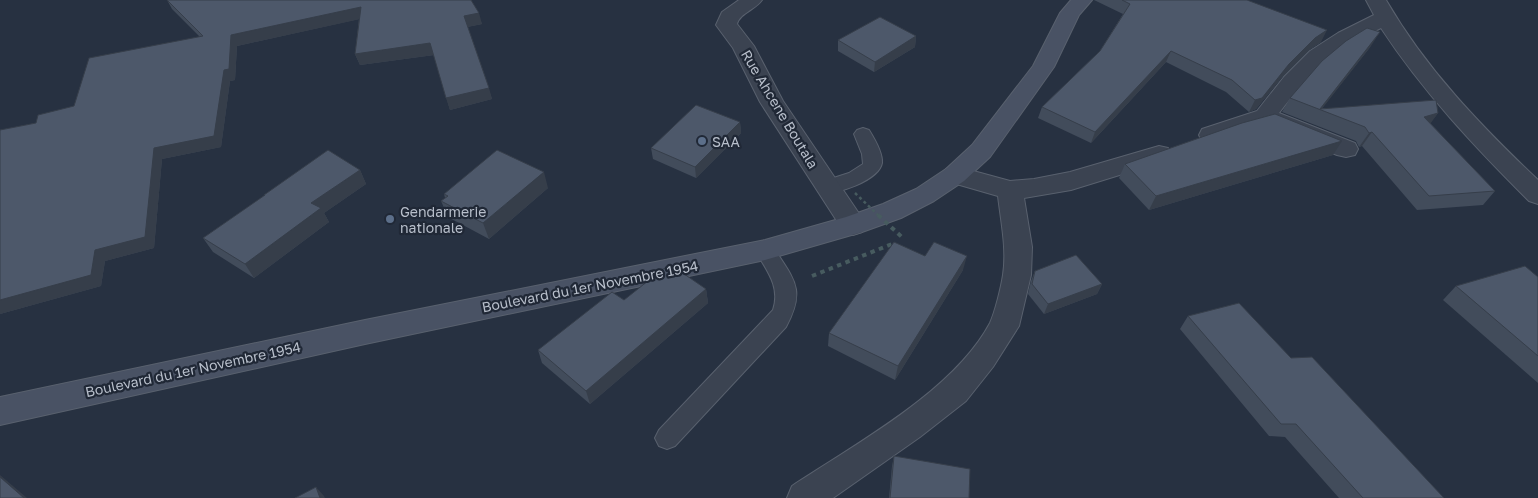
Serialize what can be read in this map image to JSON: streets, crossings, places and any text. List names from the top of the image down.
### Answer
{
  "streets": {
    "main road": ["Boulevard du 1er Novembre 1954"],
    "street": ["Rue Ahcene Boutala"]
  },
  "crossings": [
    ["Rue Ahcene Boutala", "Boulevard du 1er Novembre 1954"]
  ],
  "places": ["SAA", "Gendarmerie nationale"]
}
